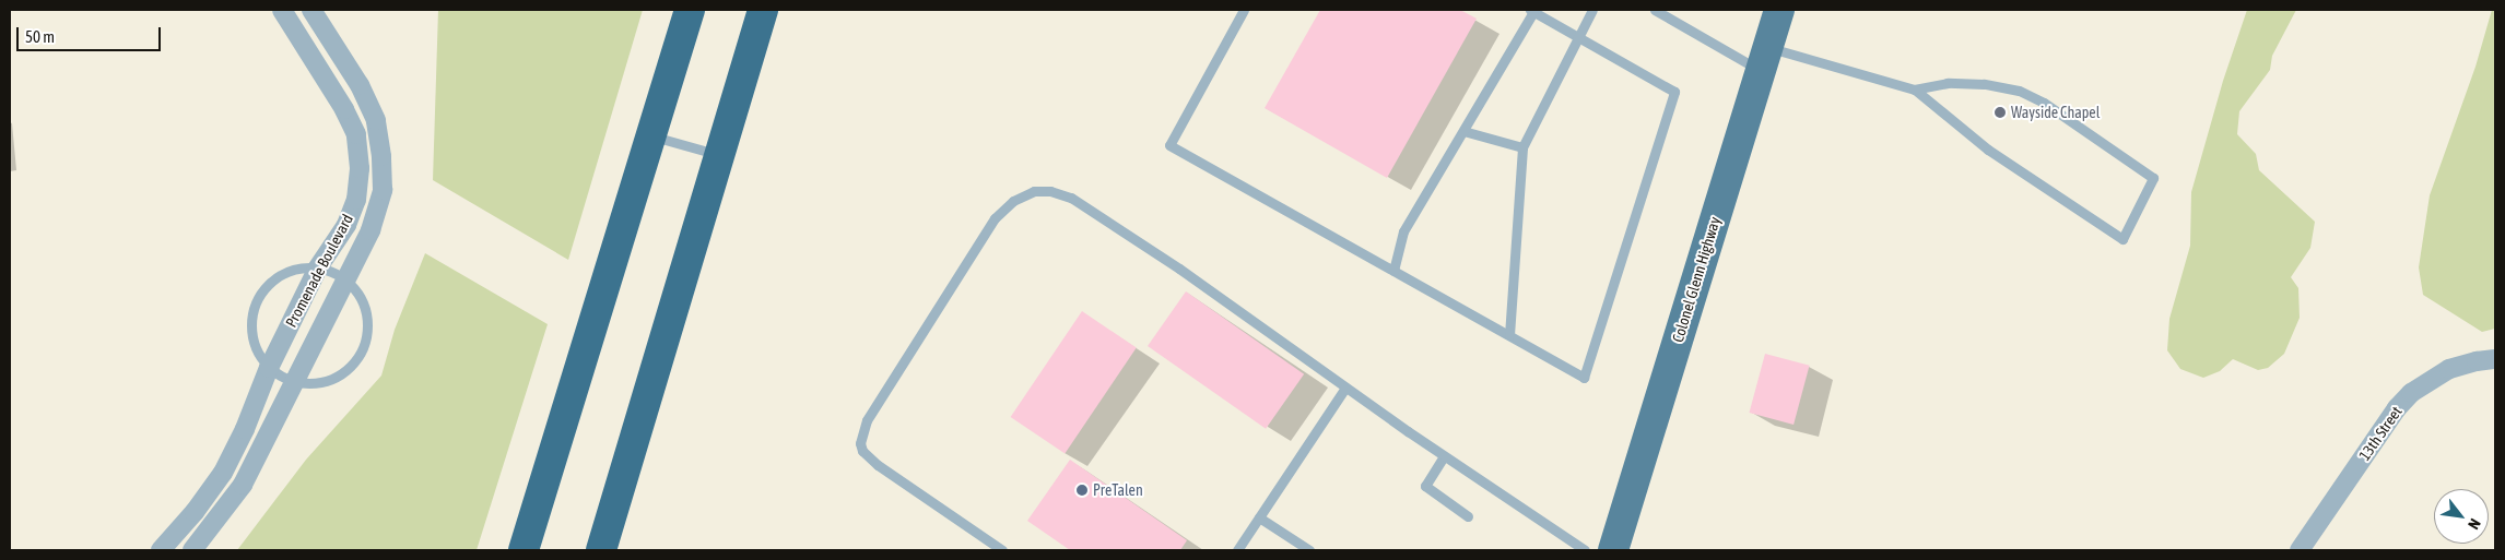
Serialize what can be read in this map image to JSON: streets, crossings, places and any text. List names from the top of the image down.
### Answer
{
  "streets": {
    "main road": ["Colonel Glenn Highway"],
    "street": ["Promenade Boulevard", "13th Street"]
  },
  "places": ["Wayside Chapel", "PreTalen"],
  "scale_bar": "50 m",
  "north": "bottom right"
}
